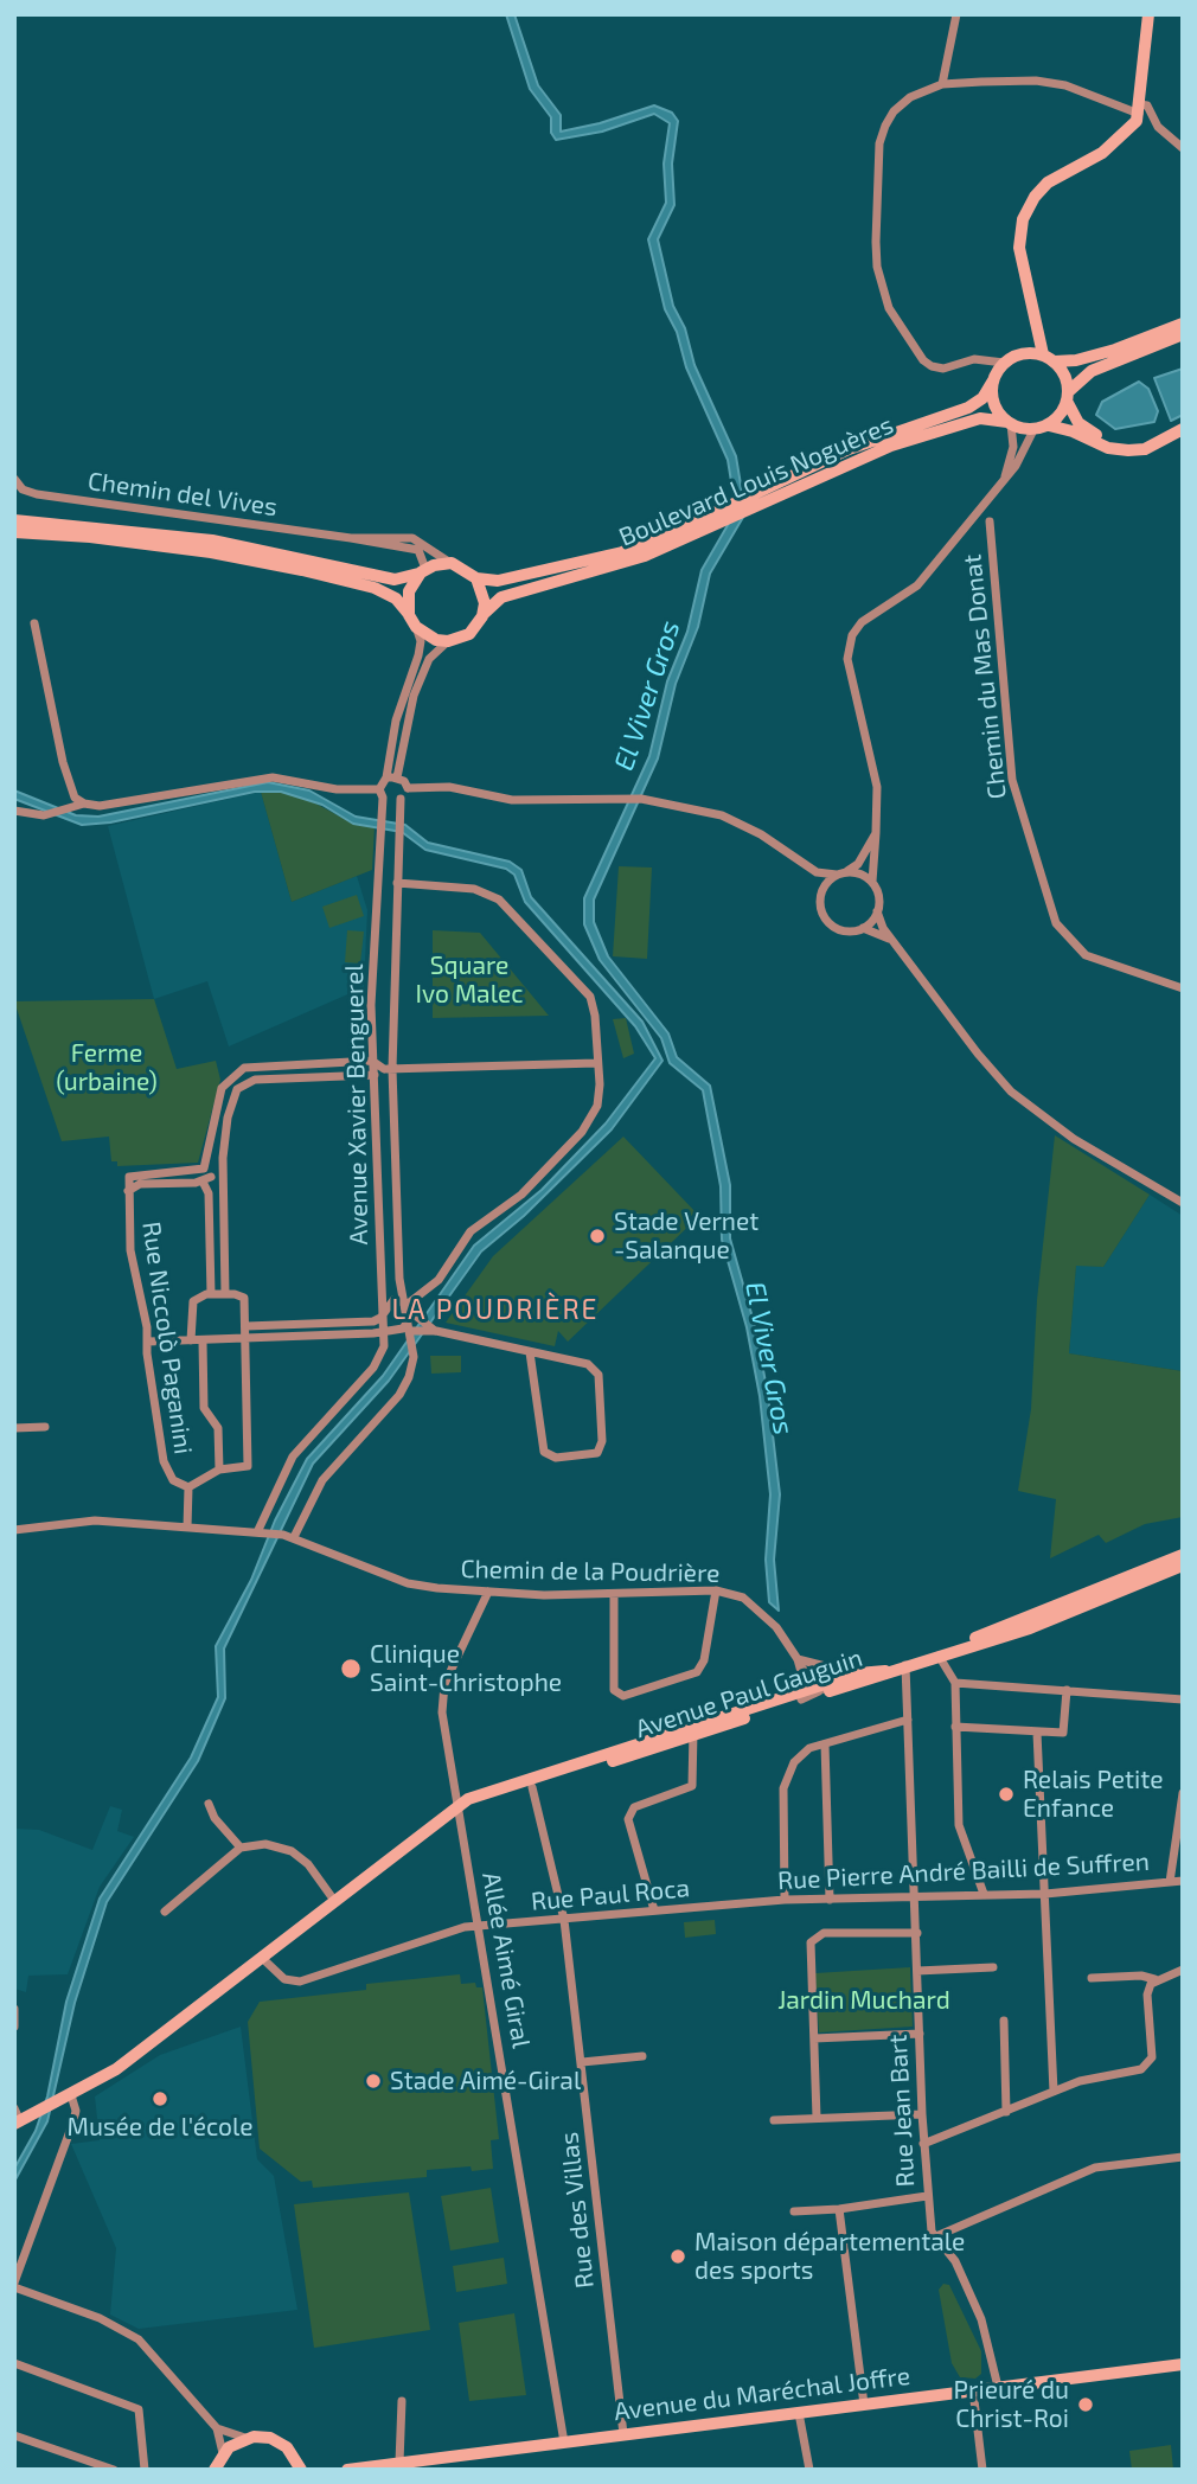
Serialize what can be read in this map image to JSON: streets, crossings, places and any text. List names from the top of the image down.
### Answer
{
  "streets": {
    "main road": ["Boulevard Louis Noguères", "Avenue Paul Gauguin", "Avenue du Maréchal Joffre"],
    "street": [
      "Chemin del Vives",
      "Chemin du Mas Donat",
      "Avenue Xavier Benguerel",
      "Rue Niccolò Paganini",
      "Chemin de la Poudrière",
      "Rue Pierre André Bailli de Suffren",
      "Rue Paul Roca",
      "Allée Aimé Giral",
      "Rue Jean Bart",
      "Rue des Villas"
    ]
  },
  "crossings": [
    ["Boulevard Louis Noguères", "Chemin del Vives"],
    ["Boulevard Louis Noguères", "Chemin du Mas Donat"],
    ["Avenue Xavier Benguerel", "Chemin de la Poudrière"],
    ["Rue Niccolò Paganini", "Chemin de la Poudrière"],
    ["Chemin de la Poudrière", "Avenue Paul Gauguin"],
    ["Chemin de la Poudrière", "Allée Aimé Giral"],
    ["Avenue Paul Gauguin", "Rue Paul Roca"],
    ["Avenue Paul Gauguin", "Allée Aimé Giral"],
    ["Avenue Paul Gauguin", "Rue des Villas"],
    ["Rue Pierre André Bailli de Suffren", "Rue Paul Roca"],
    ["Rue Pierre André Bailli de Suffren", "Rue Jean Bart"],
    ["Rue Paul Roca", "Allée Aimé Giral"],
    ["Rue Paul Roca", "Rue des Villas"],
    ["Allée Aimé Giral", "Avenue du Maréchal Joffre"],
    ["Rue Jean Bart", "Avenue du Maréchal Joffre"],
    ["Rue des Villas", "Avenue du Maréchal Joffre"]
  ],
  "districts": ["LA POUDRIÈRE"],
  "water": ["El Viver Gros"],
  "parks": ["Square Ivo Malec", "Ferme (urbaine)", "Jardin Muchard"],
  "places": [
    "Stade Vernet -Salanque",
    "Clinique Saint-Christophe",
    "Relais Petite Enfance",
    "Stade Aimé-Giral",
    "Musée de l'école",
    "Maison départementale des sports",
    "Prieuré du Christ-Roi"
  ]
}
